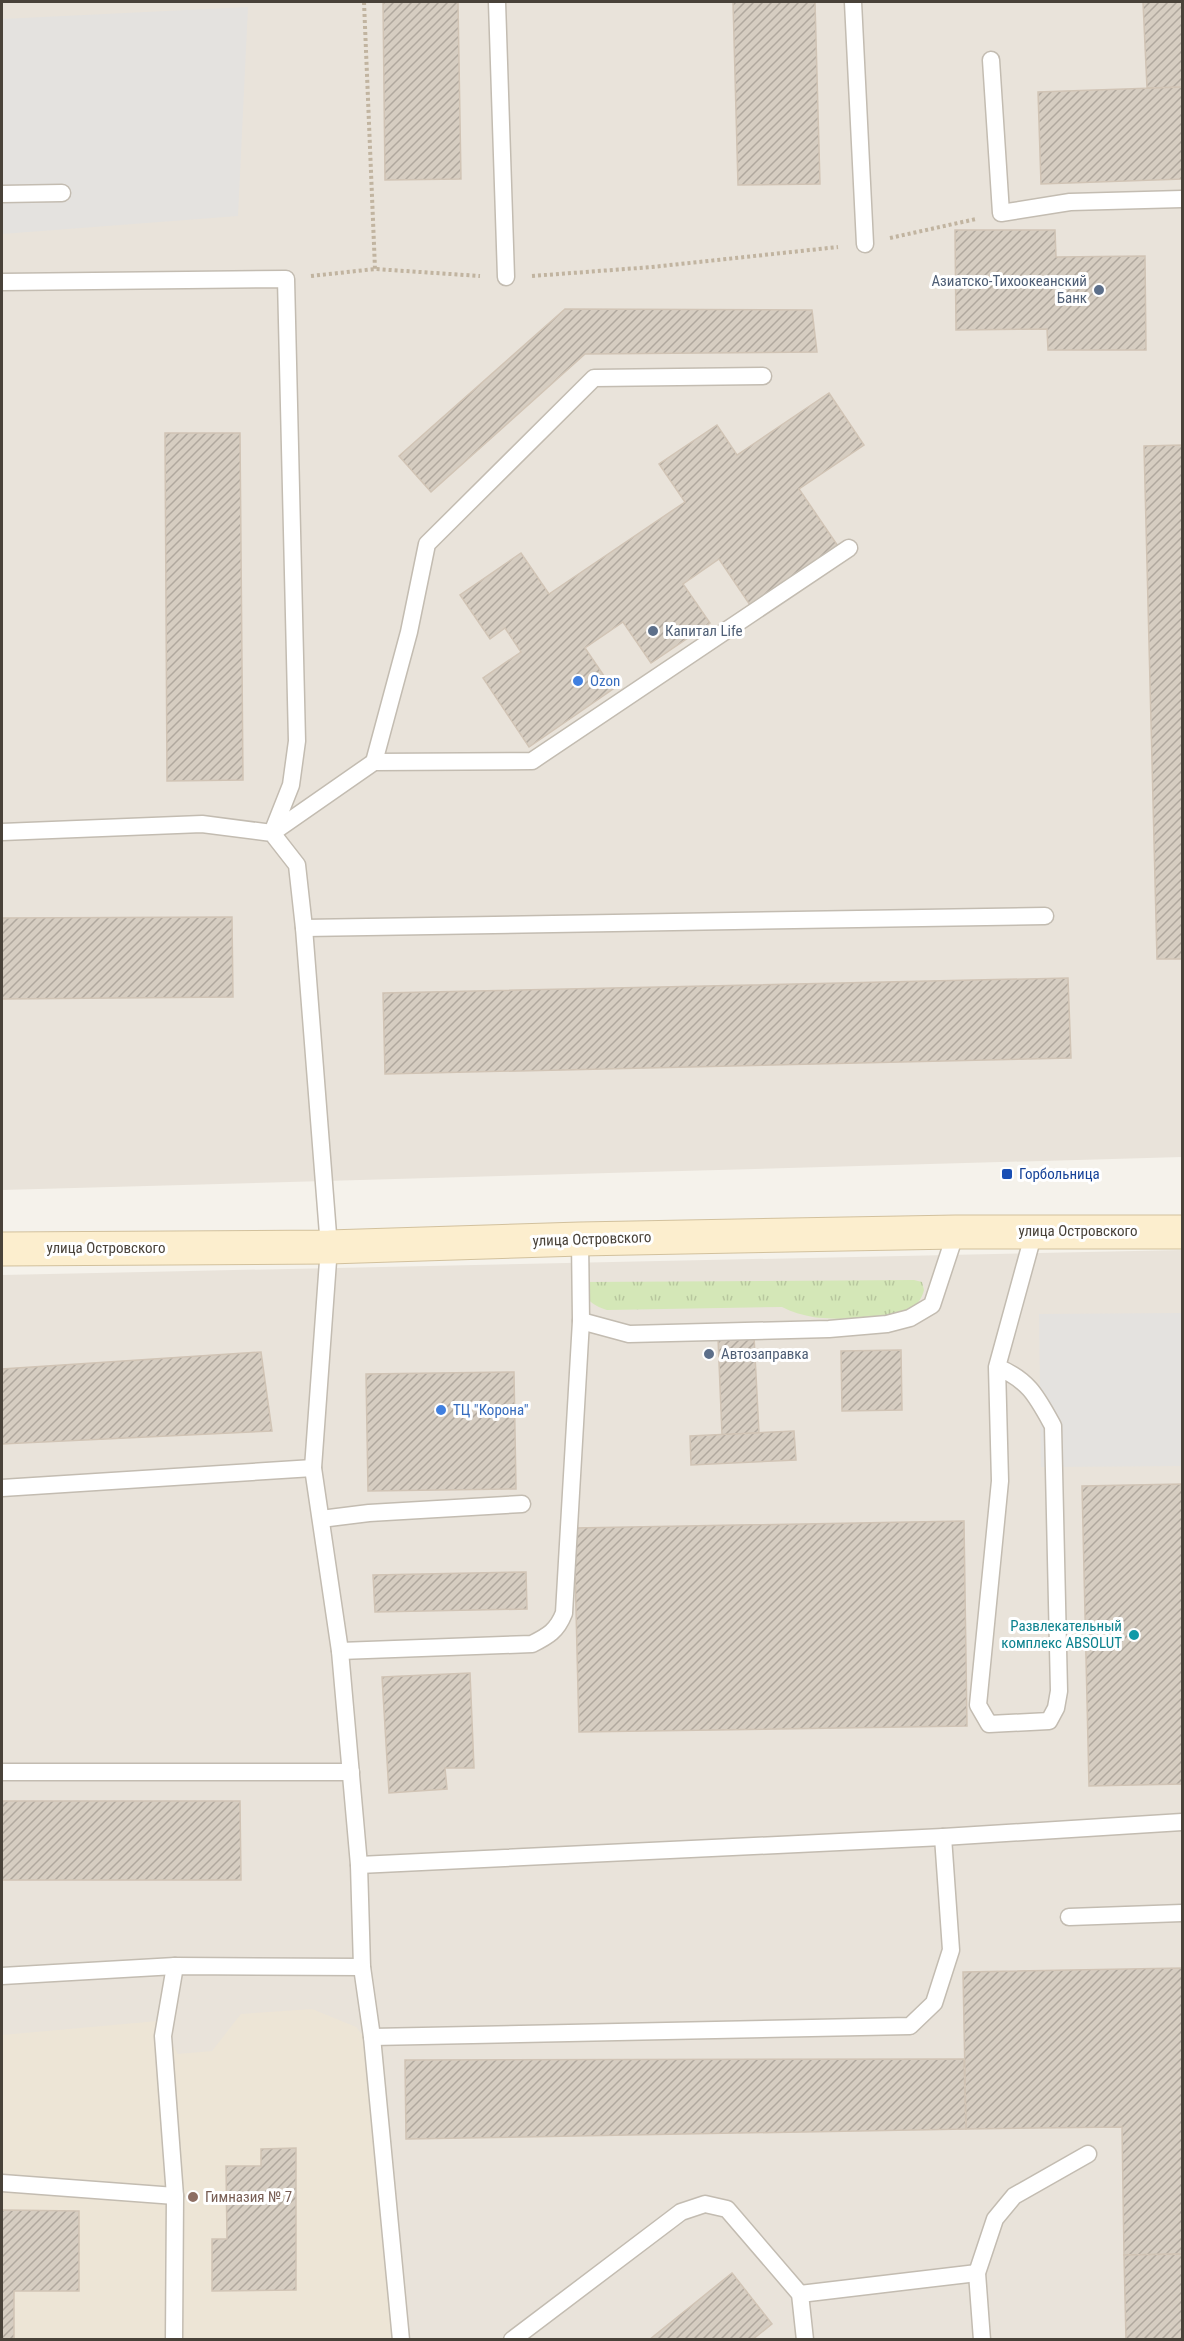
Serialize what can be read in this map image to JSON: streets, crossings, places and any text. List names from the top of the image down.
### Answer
{
  "streets": {
    "main road": ["улица Островского"]
  },
  "places": {
    "other": [
      "Азиатско-Тихоокеанский Банк",
      "Капитал Life",
      "Ozon",
      "Автозаправка",
      "ТЦ \"Корона\"",
      "Развлекательный комплекс ABSOLUT",
      "Гимназия № 7"
    ],
    "transit": ["Горбольница"]
  }
}
